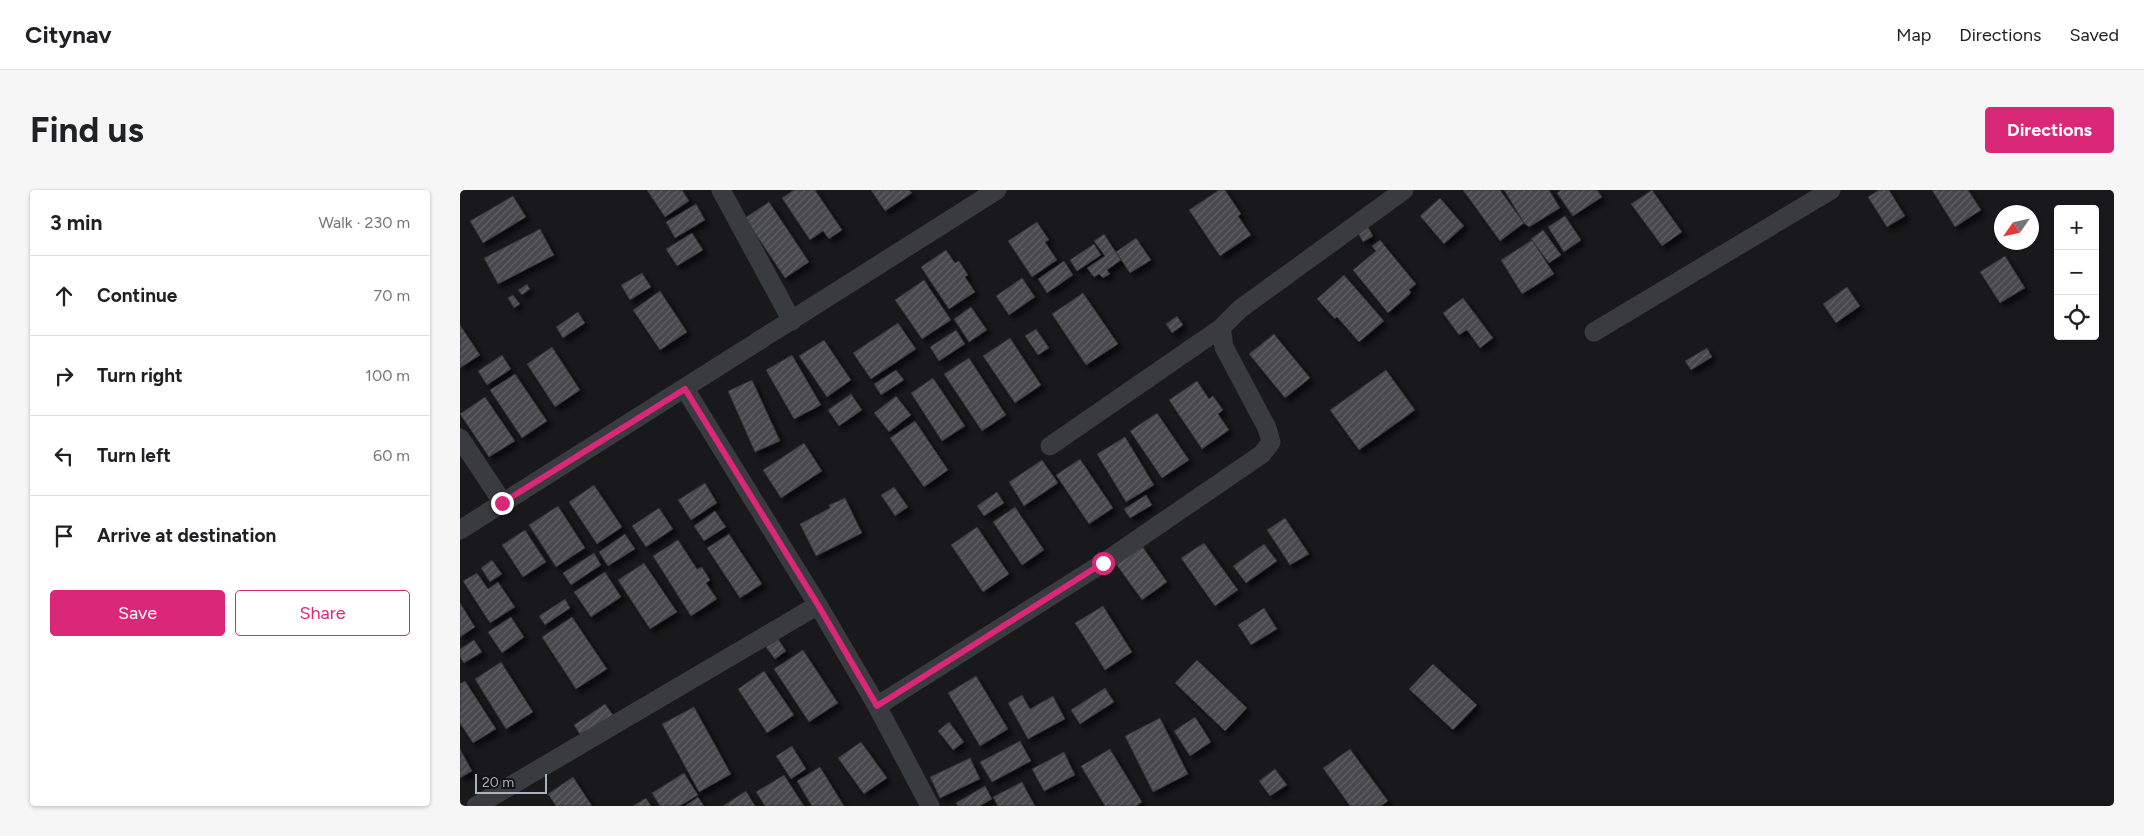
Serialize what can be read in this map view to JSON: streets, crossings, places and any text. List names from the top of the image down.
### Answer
{
  "scale_bar": "20 m",
  "north": "bottom left",
  "page": {
    "header": "Citynav",
    "nav": ["Map", "Directions", "Saved"],
    "buttons": [
      "Directions",
      ["Save", "Share"]
    ],
    "title": "Find us",
    "heading": ["3 min", "Walk · 230 m"],
    "map_buttons": ["+", "−"],
    "list": [
      ["Continue", "70 m"],
      ["Turn right", "100 m"],
      ["Turn left", "60 m"],
      "Arrive at destination"
    ],
    "scale": "20 m"
  }
}
